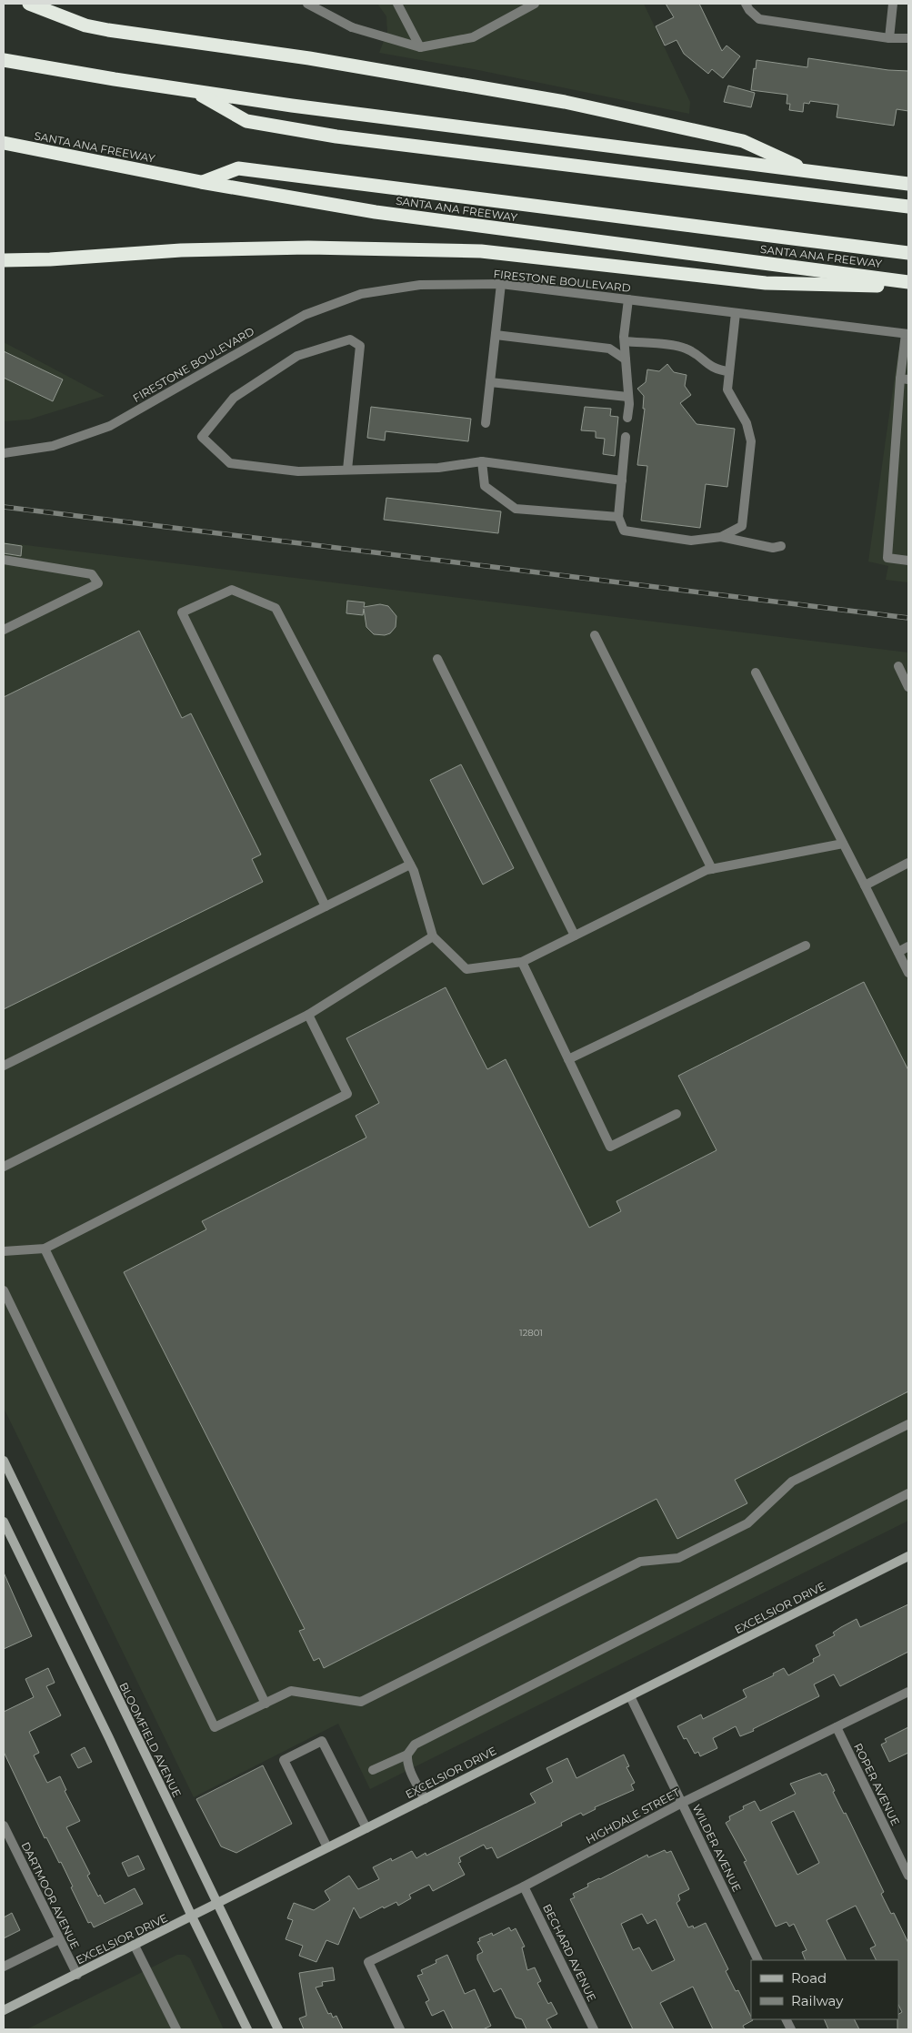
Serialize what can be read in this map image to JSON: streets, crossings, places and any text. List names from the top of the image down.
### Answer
{
  "streets": {
    "highway": ["SANTA ANA FREEWAY"],
    "main road": ["EXCELSIOR DRIVE", "BLOOMFIELD AVENUE"],
    "street": [
      "FIRESTONE BOULEVARD",
      "ROPER AVENUE",
      "HIGHDALE STREET",
      "WILDER AVENUE",
      "DARTMOOR AVENUE",
      "BECHARD AVENUE"
    ]
  },
  "crossings": [
    ["EXCELSIOR DRIVE", "BLOOMFIELD AVENUE"],
    ["EXCELSIOR DRIVE", "WILDER AVENUE"],
    ["EXCELSIOR DRIVE", "DARTMOOR AVENUE"],
    ["ROPER AVENUE", "HIGHDALE STREET"],
    ["HIGHDALE STREET", "WILDER AVENUE"],
    ["HIGHDALE STREET", "BECHARD AVENUE"]
  ],
  "house_numbers": ["12801"],
  "legend": ["Road", "Railway"]
}
